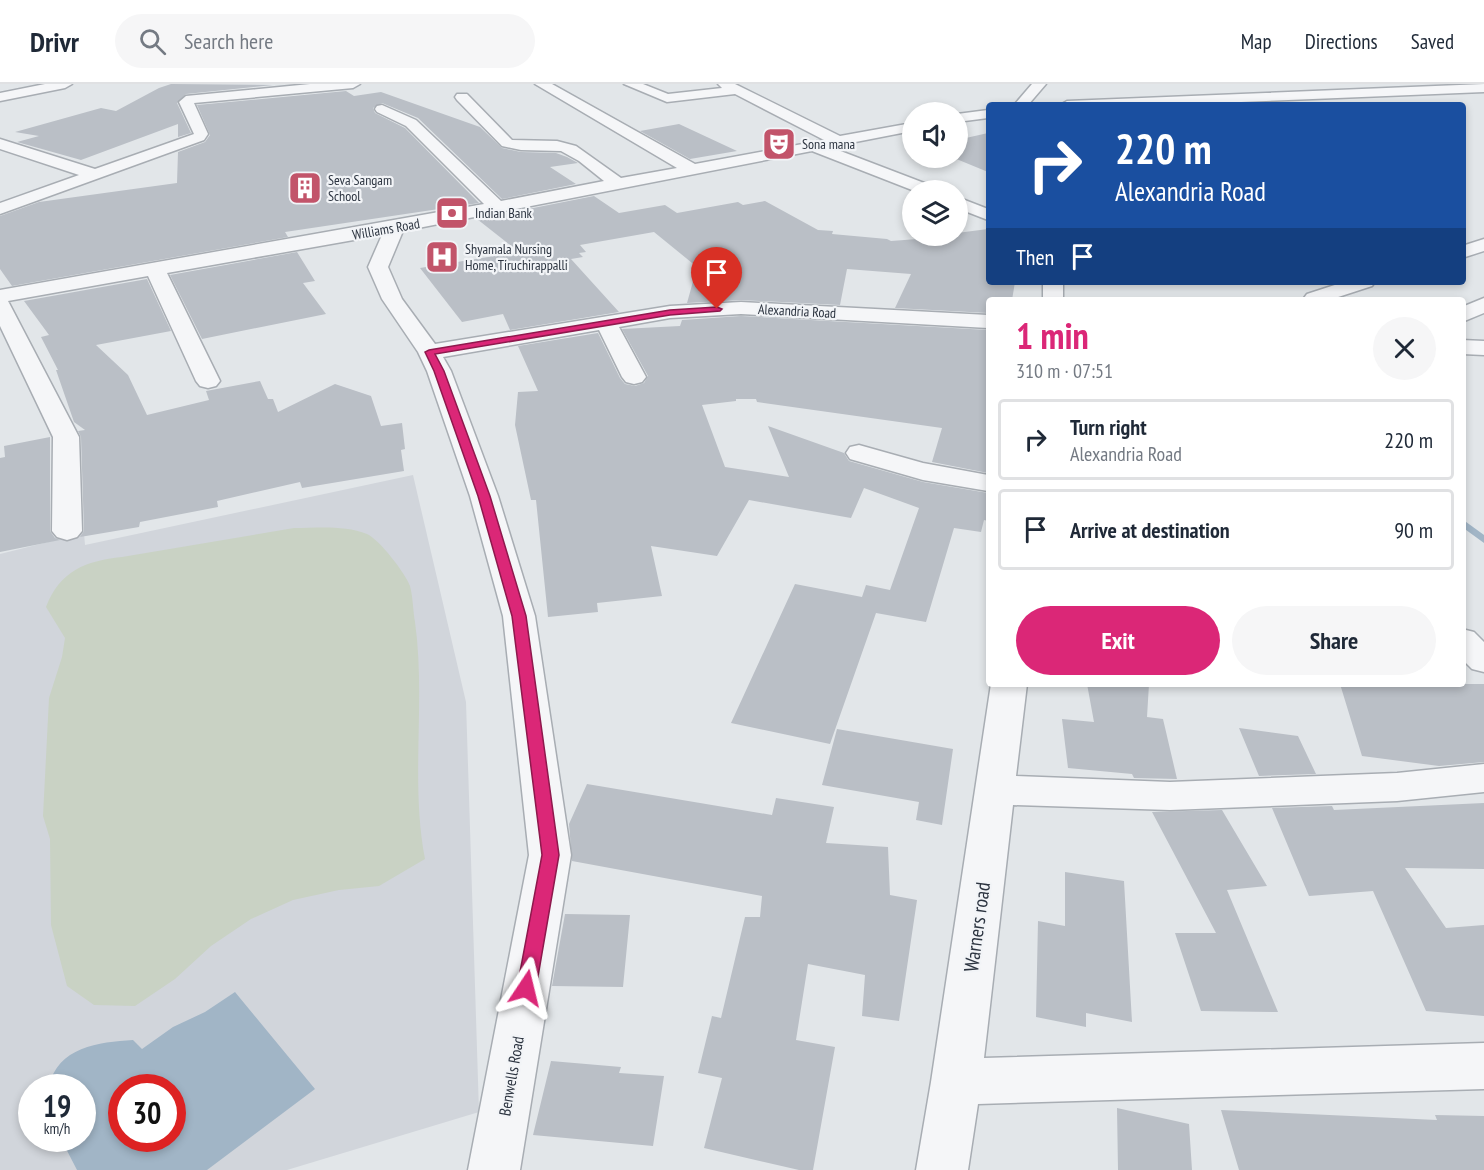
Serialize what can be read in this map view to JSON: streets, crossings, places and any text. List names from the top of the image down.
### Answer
{
  "streets": {
    "street": [
      "Williams Road",
      "Alexandria Road",
      "Warners road",
      "Benwells Road"
    ]
  },
  "crossings": [
    ["Alexandria Road", "Benwells Road"]
  ],
  "places": {
    "theatre": ["Sona mana"],
    "building": ["Seva Sangam School"],
    "bank": ["Indian Bank"],
    "hospital": ["Shyamala Nursing Home, Tiruchirappalli"]
  },
  "page": {
    "header": "Drivr",
    "search": "Search here",
    "nav": ["Map", "Directions", "Saved"],
    "turn": ["220 m", "Alexandria Road"],
    "then": "Then",
    "heading": ["1 min", "310 m · 07:51"],
    "list": [
      {
        "name": "Turn right",
        "note": "Alexandria Road",
        "value": "220 m"
      },
      {
        "name": "Arrive at destination",
        "value": "90 m"
      }
    ],
    "buttons": ["Exit", "Share"],
    "speed": "19 km/h",
    "limit": "30"
  }
}
